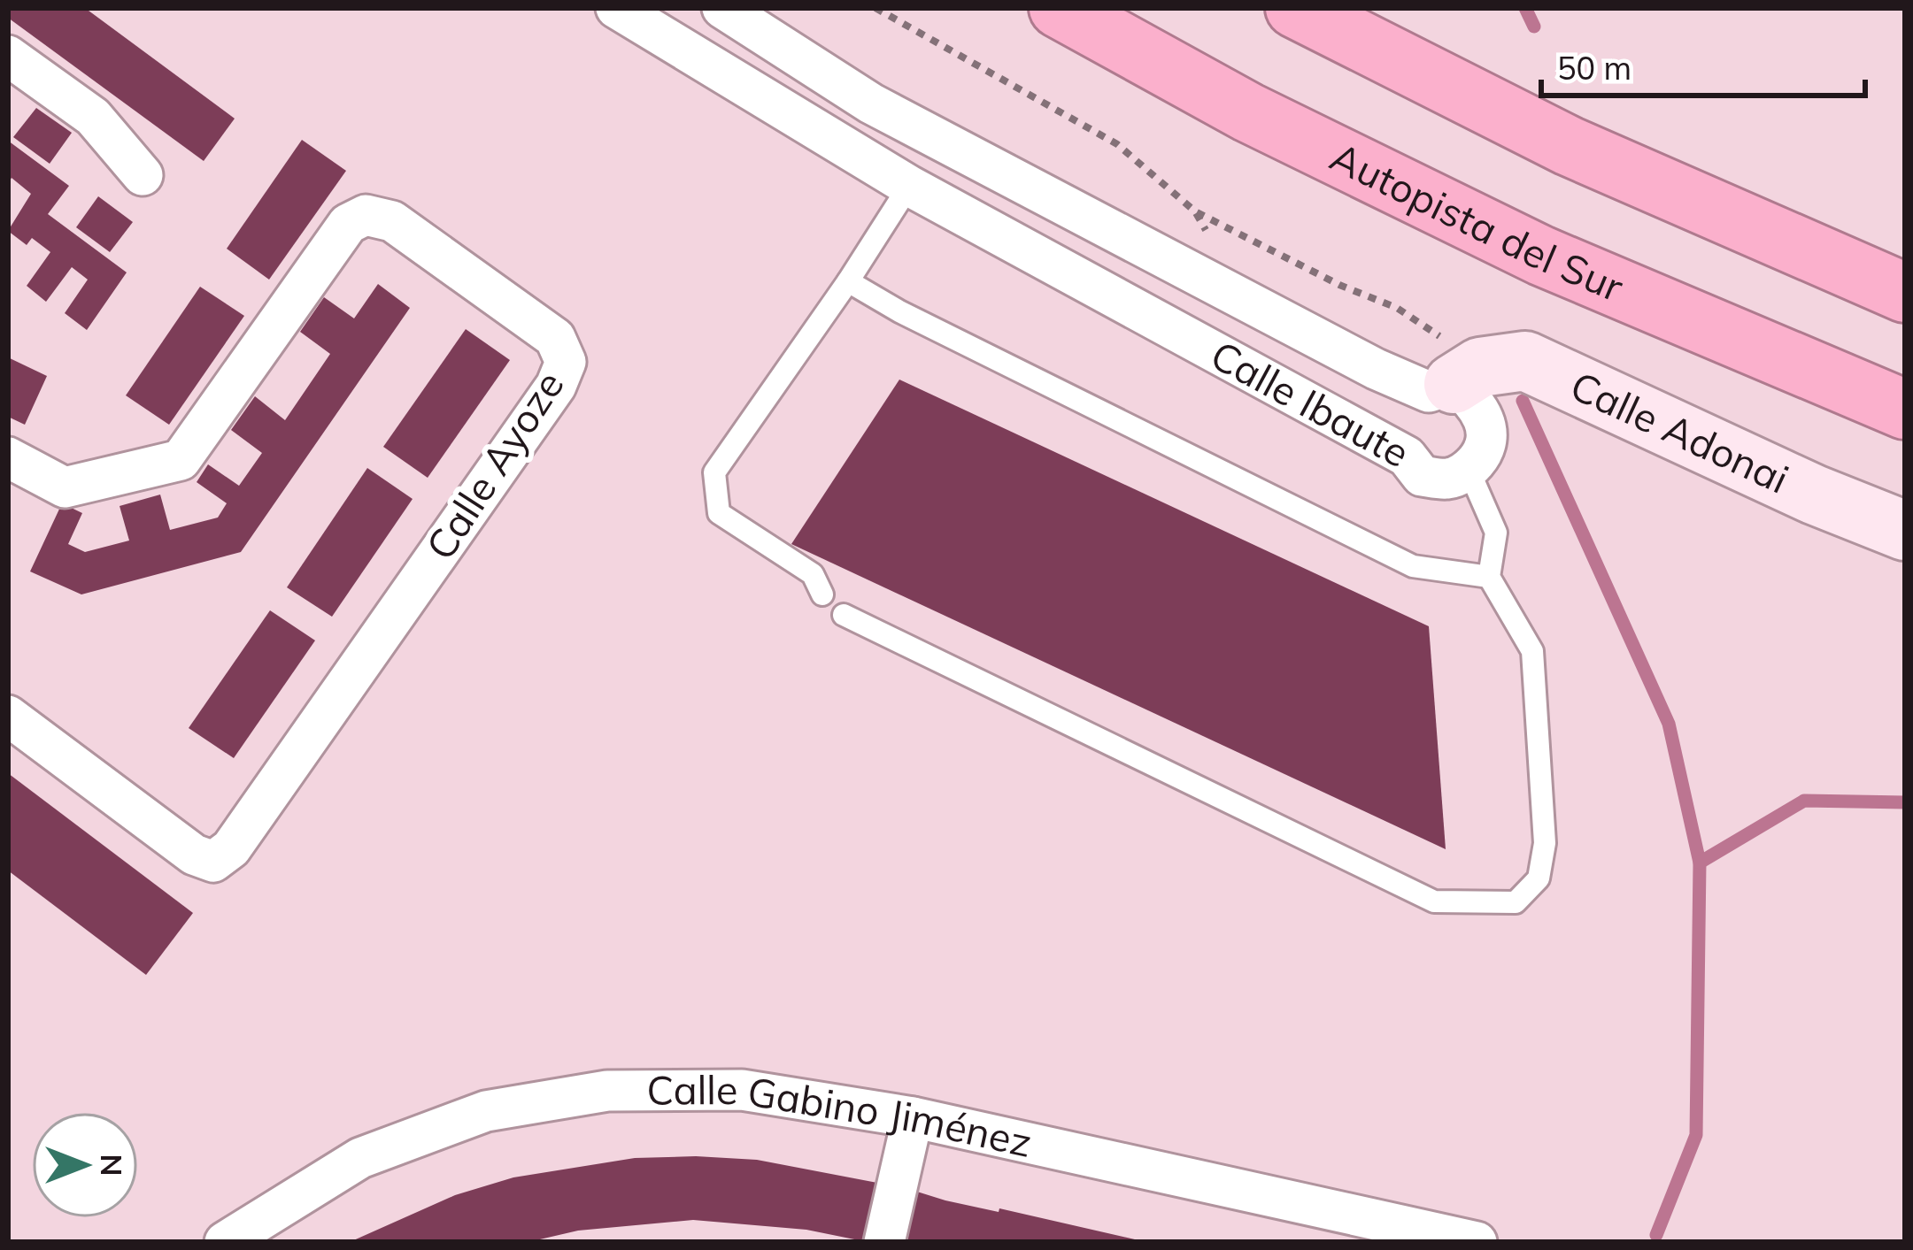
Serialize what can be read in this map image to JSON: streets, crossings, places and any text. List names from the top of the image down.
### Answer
{
  "streets": {
    "highway": ["Autopista del Sur"],
    "street": [
      "Calle Ibaute",
      "Calle Adonai",
      "Calle Ayoze",
      "Calle Gabino Jiménez"
    ]
  },
  "crossings": [
    ["Calle Ibaute", "Calle Adonai"]
  ],
  "scale_bar": "50 m",
  "north": "right"
}
